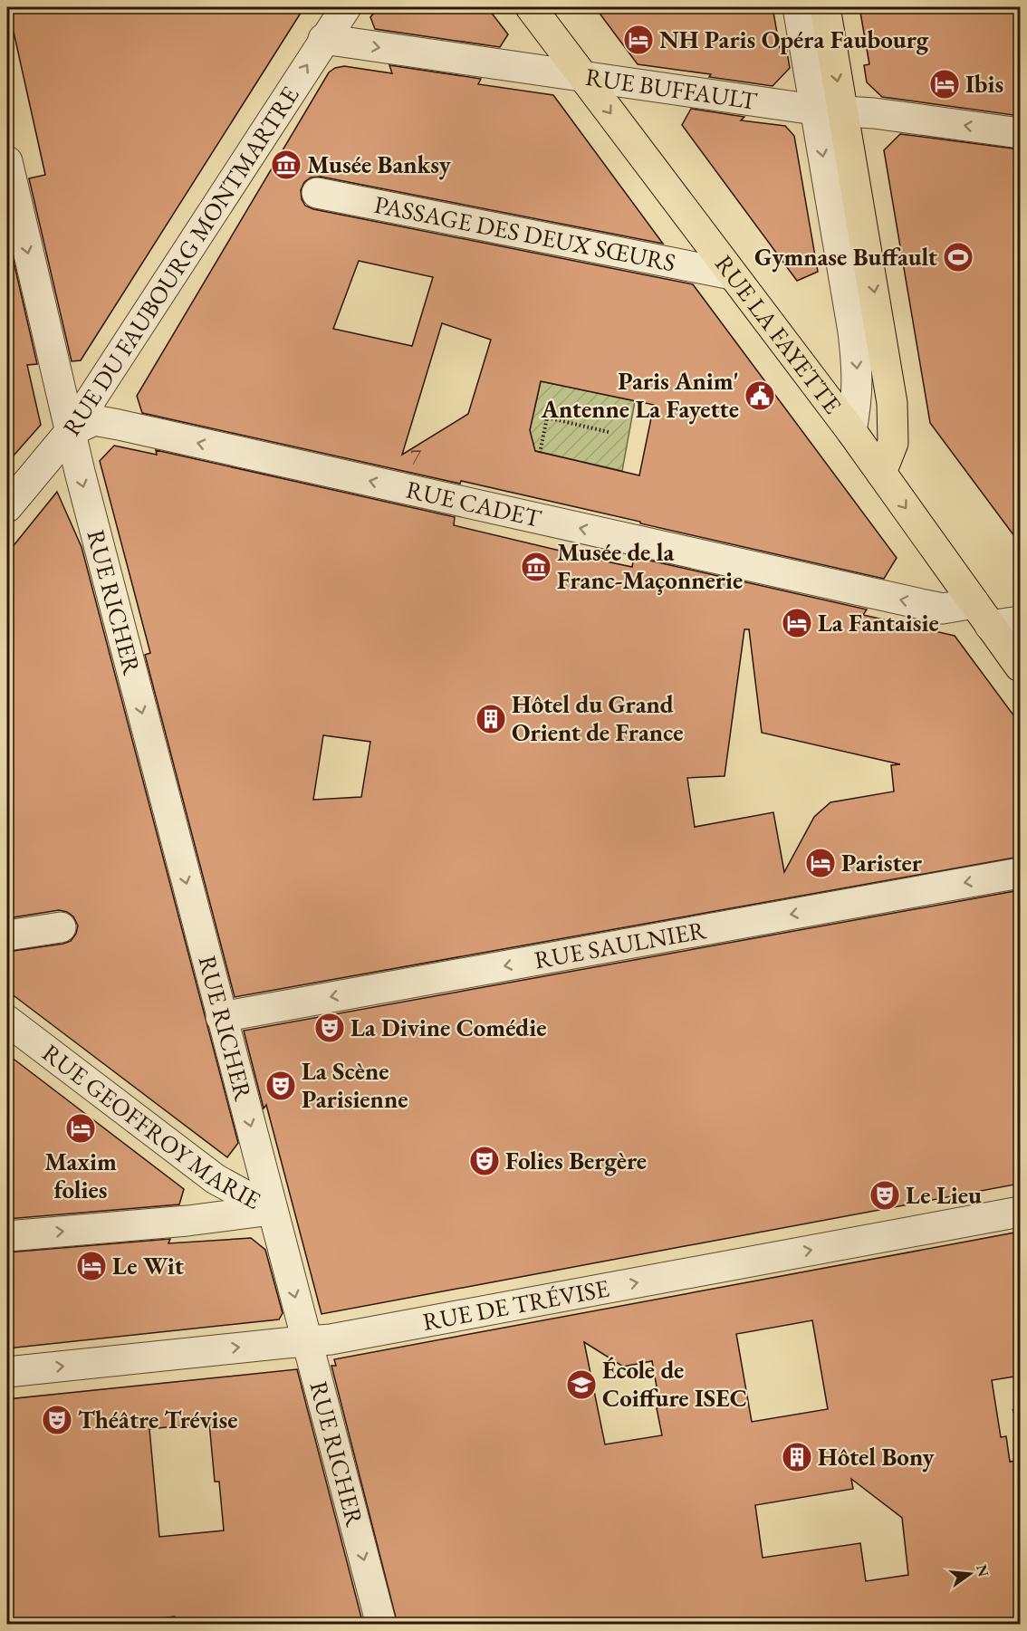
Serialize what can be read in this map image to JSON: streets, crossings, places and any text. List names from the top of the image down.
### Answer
{
  "streets": {
    "main road": ["RUE LA FAYETTE"],
    "street": [
      "RUE BUFFAULT",
      "PASSAGE DES DEUX SŒURS",
      "RUE DU FAUBOURG MONTMARTRE",
      "RUE CADET",
      "RUE RICHER",
      "RUE SAULNIER",
      "RUE GEOFFROY MARIE",
      "RUE DE TRÉVISE"
    ]
  },
  "crossings": [
    ["RUE BUFFAULT", "RUE DU FAUBOURG MONTMARTRE"],
    ["RUE BUFFAULT", "RUE LA FAYETTE"],
    ["PASSAGE DES DEUX SŒURS", "RUE LA FAYETTE"],
    ["RUE DU FAUBOURG MONTMARTRE", "RUE CADET"],
    ["RUE DU FAUBOURG MONTMARTRE", "RUE RICHER"],
    ["RUE LA FAYETTE", "RUE CADET"],
    ["RUE CADET", "RUE RICHER"],
    ["RUE RICHER", "RUE SAULNIER"],
    ["RUE RICHER", "RUE GEOFFROY MARIE"],
    ["RUE RICHER", "RUE DE TRÉVISE"]
  ],
  "one_way": [
    "RUE DU FAUBOURG MONTMARTRE",
    "RUE LA FAYETTE",
    "RUE CADET",
    "RUE RICHER",
    "RUE SAULNIER",
    "RUE DE TRÉVISE"
  ],
  "places": {
    "hotel": [
      "NH Paris Opéra Faubourg",
      "Ibis",
      "La Fantaisie",
      "Parister",
      "Maxim folies",
      "Le Wit"
    ],
    "museum": ["Musée Banksy", "Musée de la Franc-Maçonnerie"],
    "sports": ["Gymnase Buffault"],
    "public building": ["Paris Anim' Antenne La Fayette"],
    "building": ["Hôtel du Grand Orient de France", "Hôtel Bony"],
    "theatre": [
      "La Divine Comédie",
      "La Scène Parisienne",
      "Folies Bergère",
      "Le Lieu",
      "Théâtre Trévise"
    ],
    "school or university": ["École de Coiffure ISEC"]
  },
  "house_numbers": ["7"],
  "north": "right"
}
